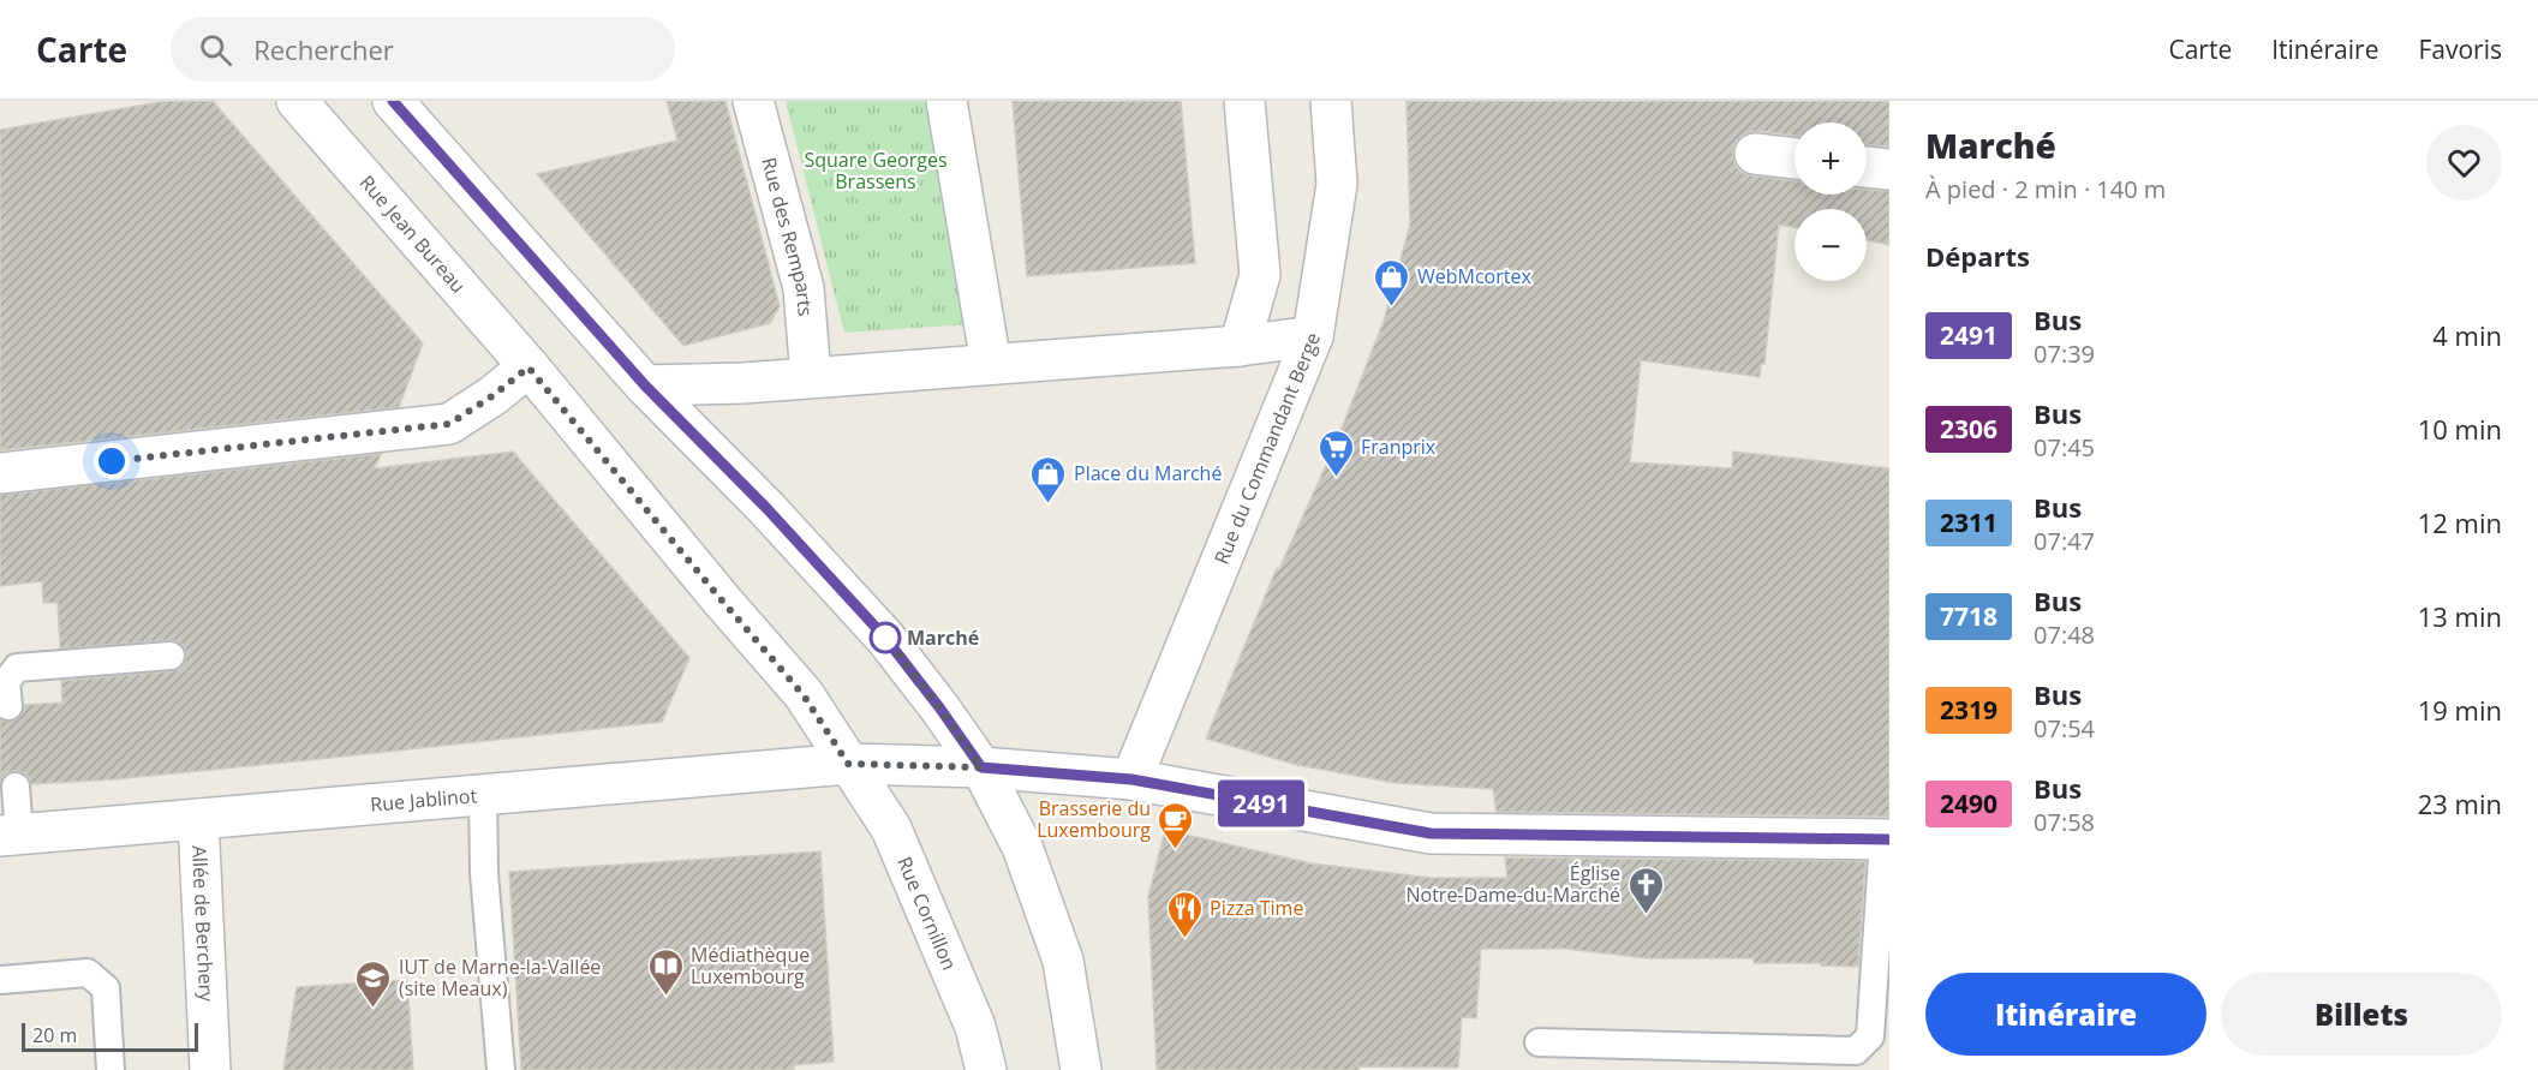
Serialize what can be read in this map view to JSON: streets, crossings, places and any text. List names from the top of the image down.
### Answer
{
  "streets": {
    "street": [
      "Rue Jean Bureau",
      "Rue des Remparts",
      "Rue du Commandant Berge",
      "Rue Jablinot",
      "Rue Cornillon",
      "Allée de Berchery"
    ]
  },
  "crossings": [
    ["Rue Jean Bureau", "Rue Jablinot"],
    ["Rue Jean Bureau", "Rue Cornillon"],
    ["Rue du Commandant Berge", "Rue Jablinot"],
    ["Rue Jablinot", "Rue Cornillon"],
    ["Rue Jablinot", "Allée de Berchery"]
  ],
  "parks": ["Square Georges Brassens"],
  "places": {
    "shop": ["WebMcortex", "Place du Marché"],
    "supermarket": ["Franprix"],
    "other": ["Marché"],
    "cafe": ["Brasserie du Luxembourg"],
    "church": ["Église Notre-Dame-du-Marché"],
    "restaurant": ["Pizza Time"],
    "library": ["Médiathèque Luxembourg"],
    "school or university": ["IUT de Marne-la-Vallée (site Meaux)"]
  },
  "lines": ["bus line 2491"],
  "scale_bar": "20 m",
  "page": {
    "header": "Carte",
    "search": "Rechercher",
    "nav": ["Carte", "Itinéraire", "Favoris"],
    "on_map": "2491",
    "heading": [
      ["Marché", "À pied · 2 min · 140 m"],
      "Départs"
    ],
    "map_buttons": ["+", "−"],
    "list": [
      {
        "mark": "2491",
        "name": "Bus",
        "note": "07:39",
        "value": "4 min"
      },
      {
        "mark": "2306",
        "name": "Bus",
        "note": "07:45",
        "value": "10 min"
      },
      {
        "mark": "2311",
        "name": "Bus",
        "note": "07:47",
        "value": "12 min"
      },
      {
        "mark": "7718",
        "name": "Bus",
        "note": "07:48",
        "value": "13 min"
      },
      {
        "mark": "2319",
        "name": "Bus",
        "note": "07:54",
        "value": "19 min"
      },
      {
        "mark": "2490",
        "name": "Bus",
        "note": "07:58",
        "value": "23 min"
      }
    ],
    "buttons": ["Itinéraire", "Billets"],
    "scale": "20 m"
  }
}
